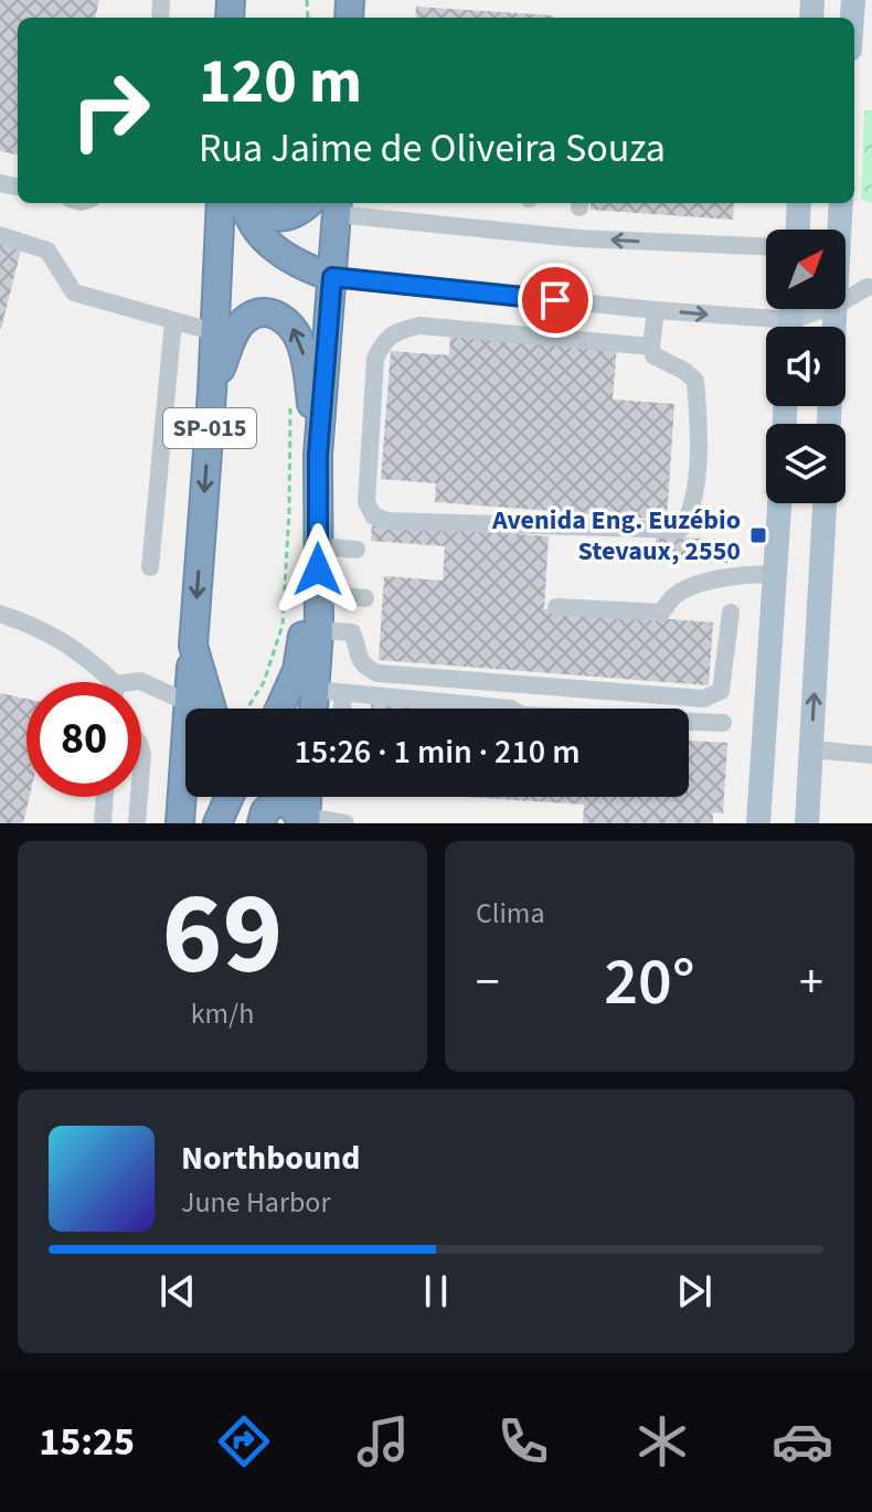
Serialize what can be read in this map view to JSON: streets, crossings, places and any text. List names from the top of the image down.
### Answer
{
  "streets": {
    "highway": ["SP-015"]
  },
  "places": {
    "transit": ["Avenida Eng. Euzébio Stevaux, 2550"]
  },
  "north": "top right",
  "page": {
    "turn": ["120 m", "Rua Jaime de Oliveira Souza"],
    "limit": "80",
    "trip": "15:26 · 1 min · 210 m",
    "tile": [
      ["69", "km/h"],
      "Clima"
    ],
    "heat": ["−", "20°", "+"],
    "song": ["Northbound", "June Harbor"],
    "tabs": "15:25"
  }
}
